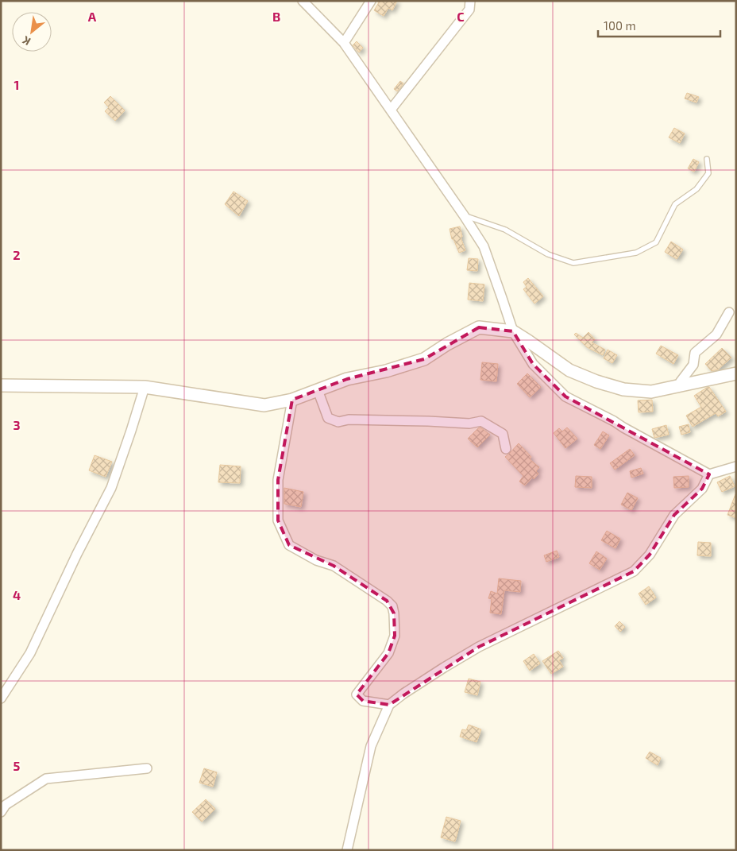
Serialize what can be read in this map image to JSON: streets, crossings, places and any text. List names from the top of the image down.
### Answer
{
  "scale_bar": "100 m",
  "north": "bottom left",
  "grid": {
    "columns": ["A", "B", "C"],
    "rows": [
      "1",
      "2",
      "3",
      "4",
      "5"
    ]
  }
}
